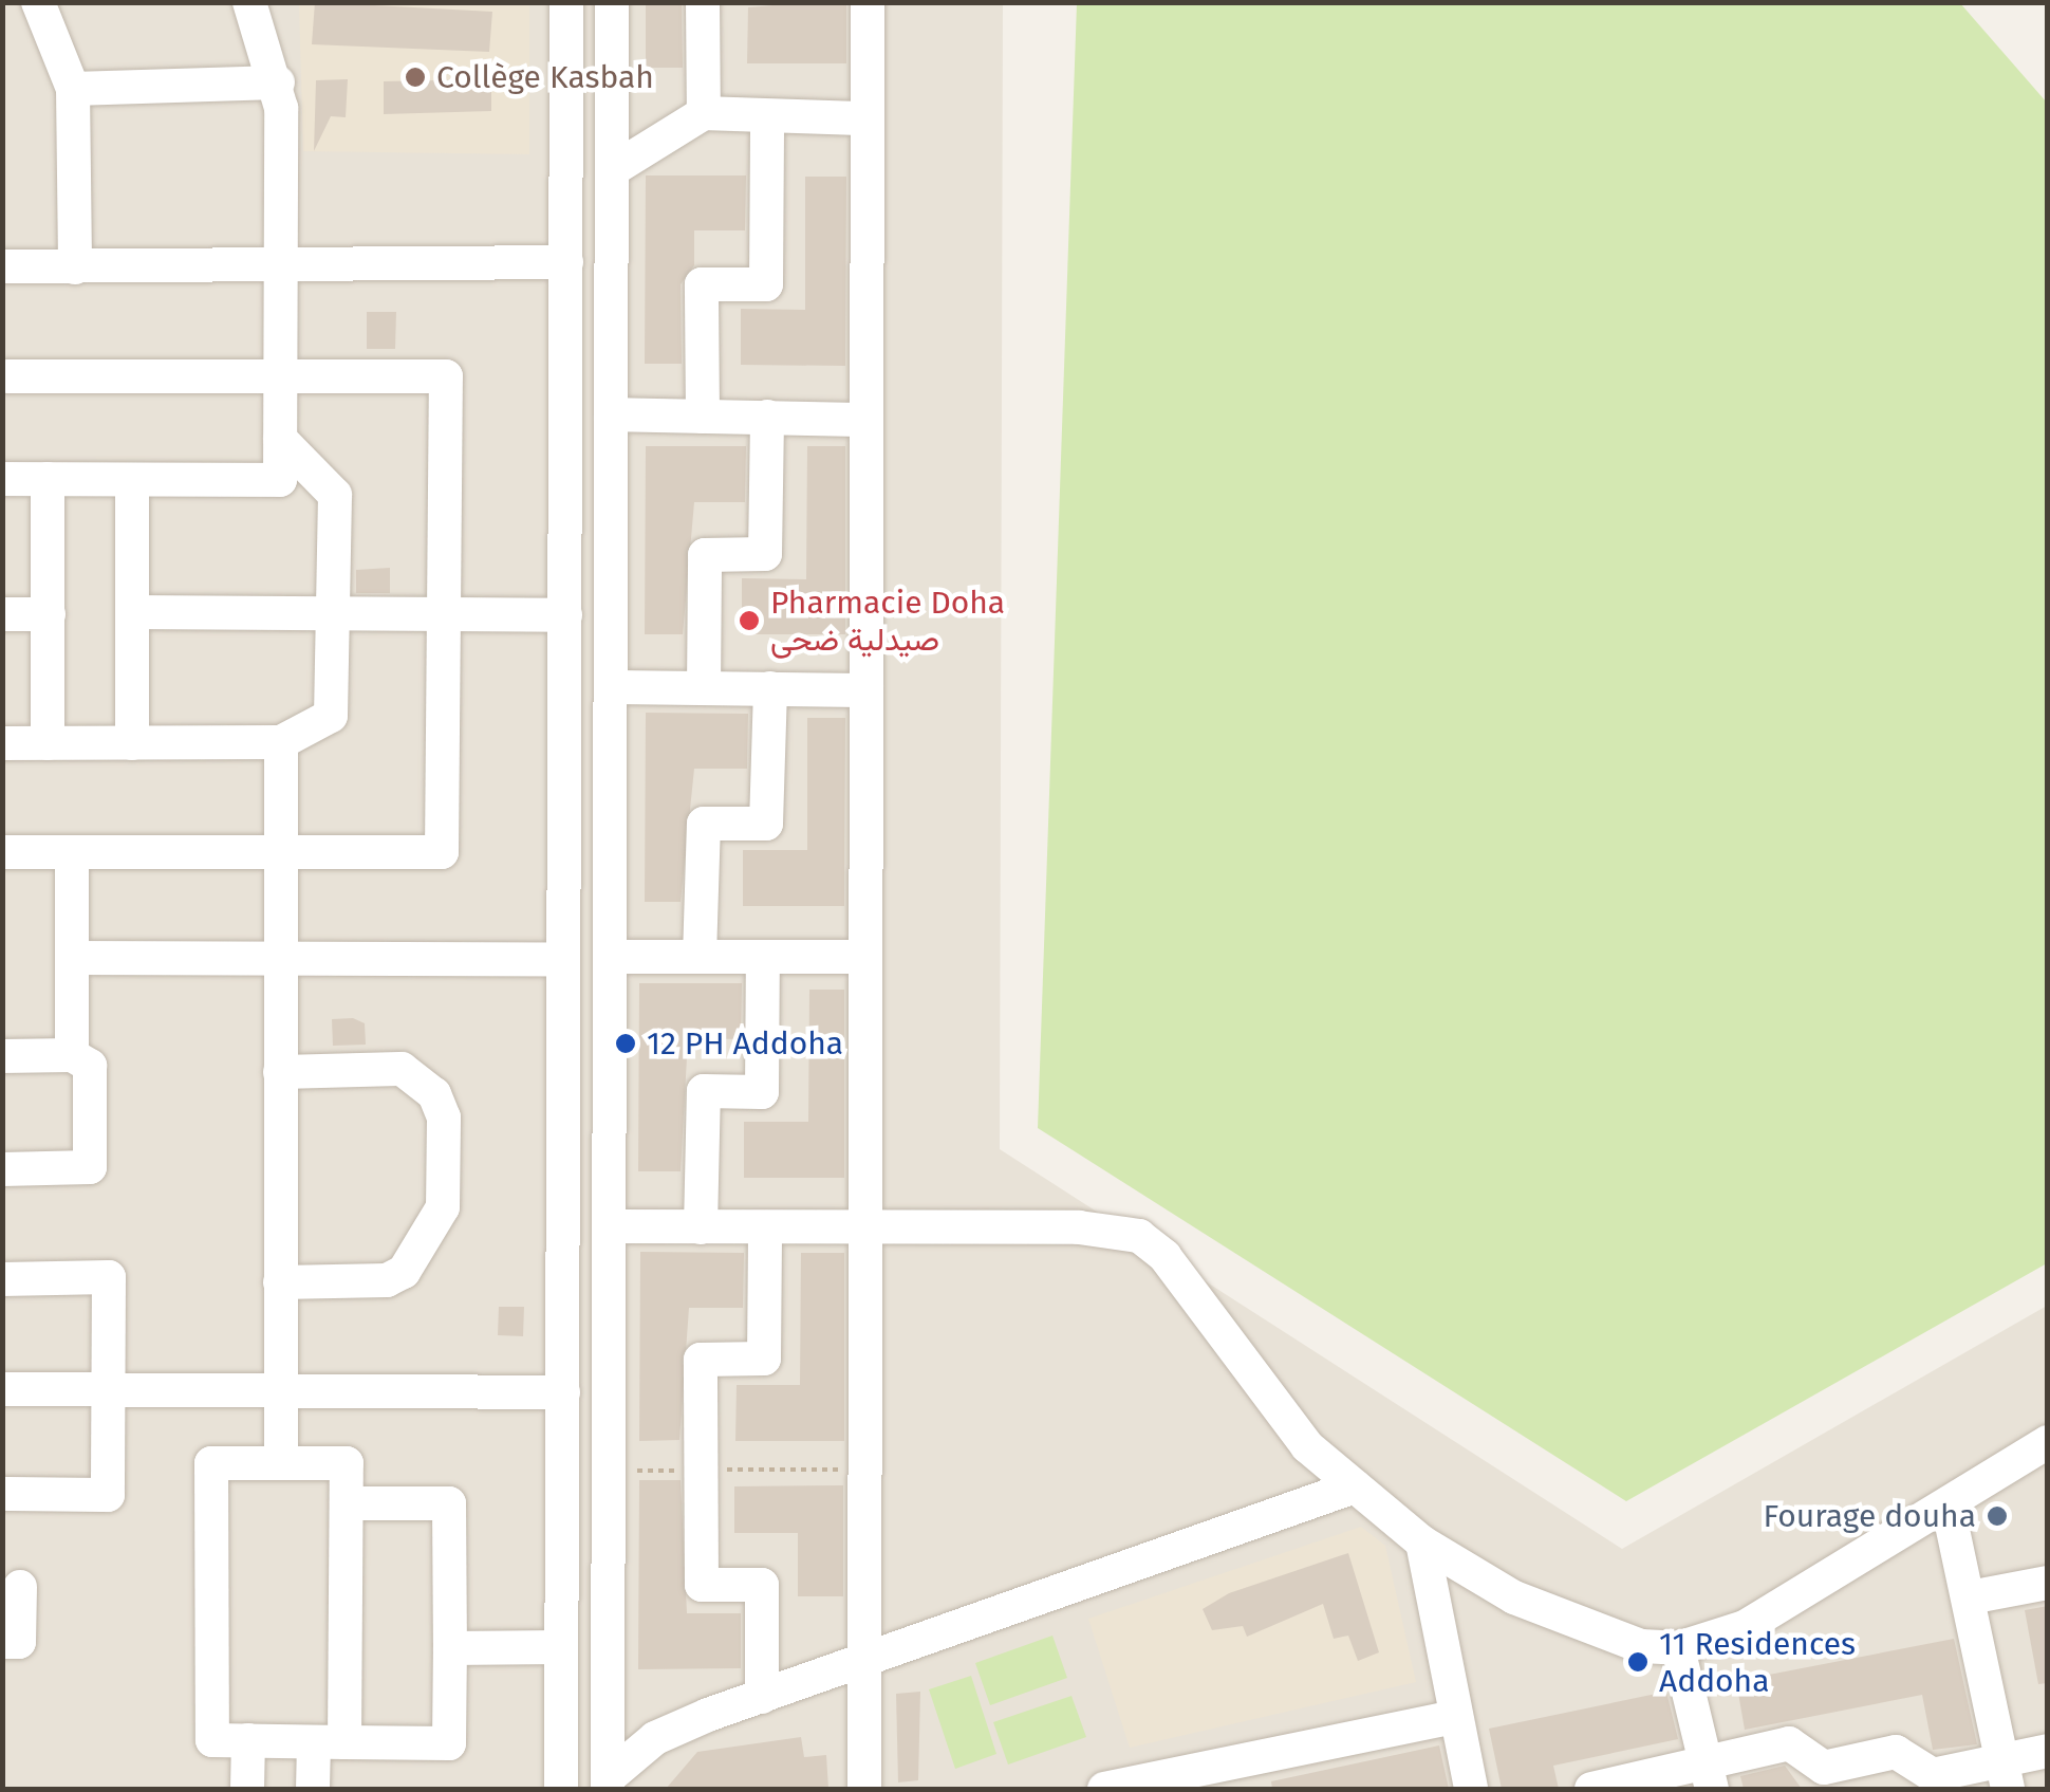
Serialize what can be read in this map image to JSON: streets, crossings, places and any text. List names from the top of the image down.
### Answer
{
  "places": [
    "Collège Kasbah",
    "Pharmacie Doha صيدلية ضحى",
    "12 PH Addoha",
    "Fourage douha",
    "11 Residences Addoha"
  ]
}
